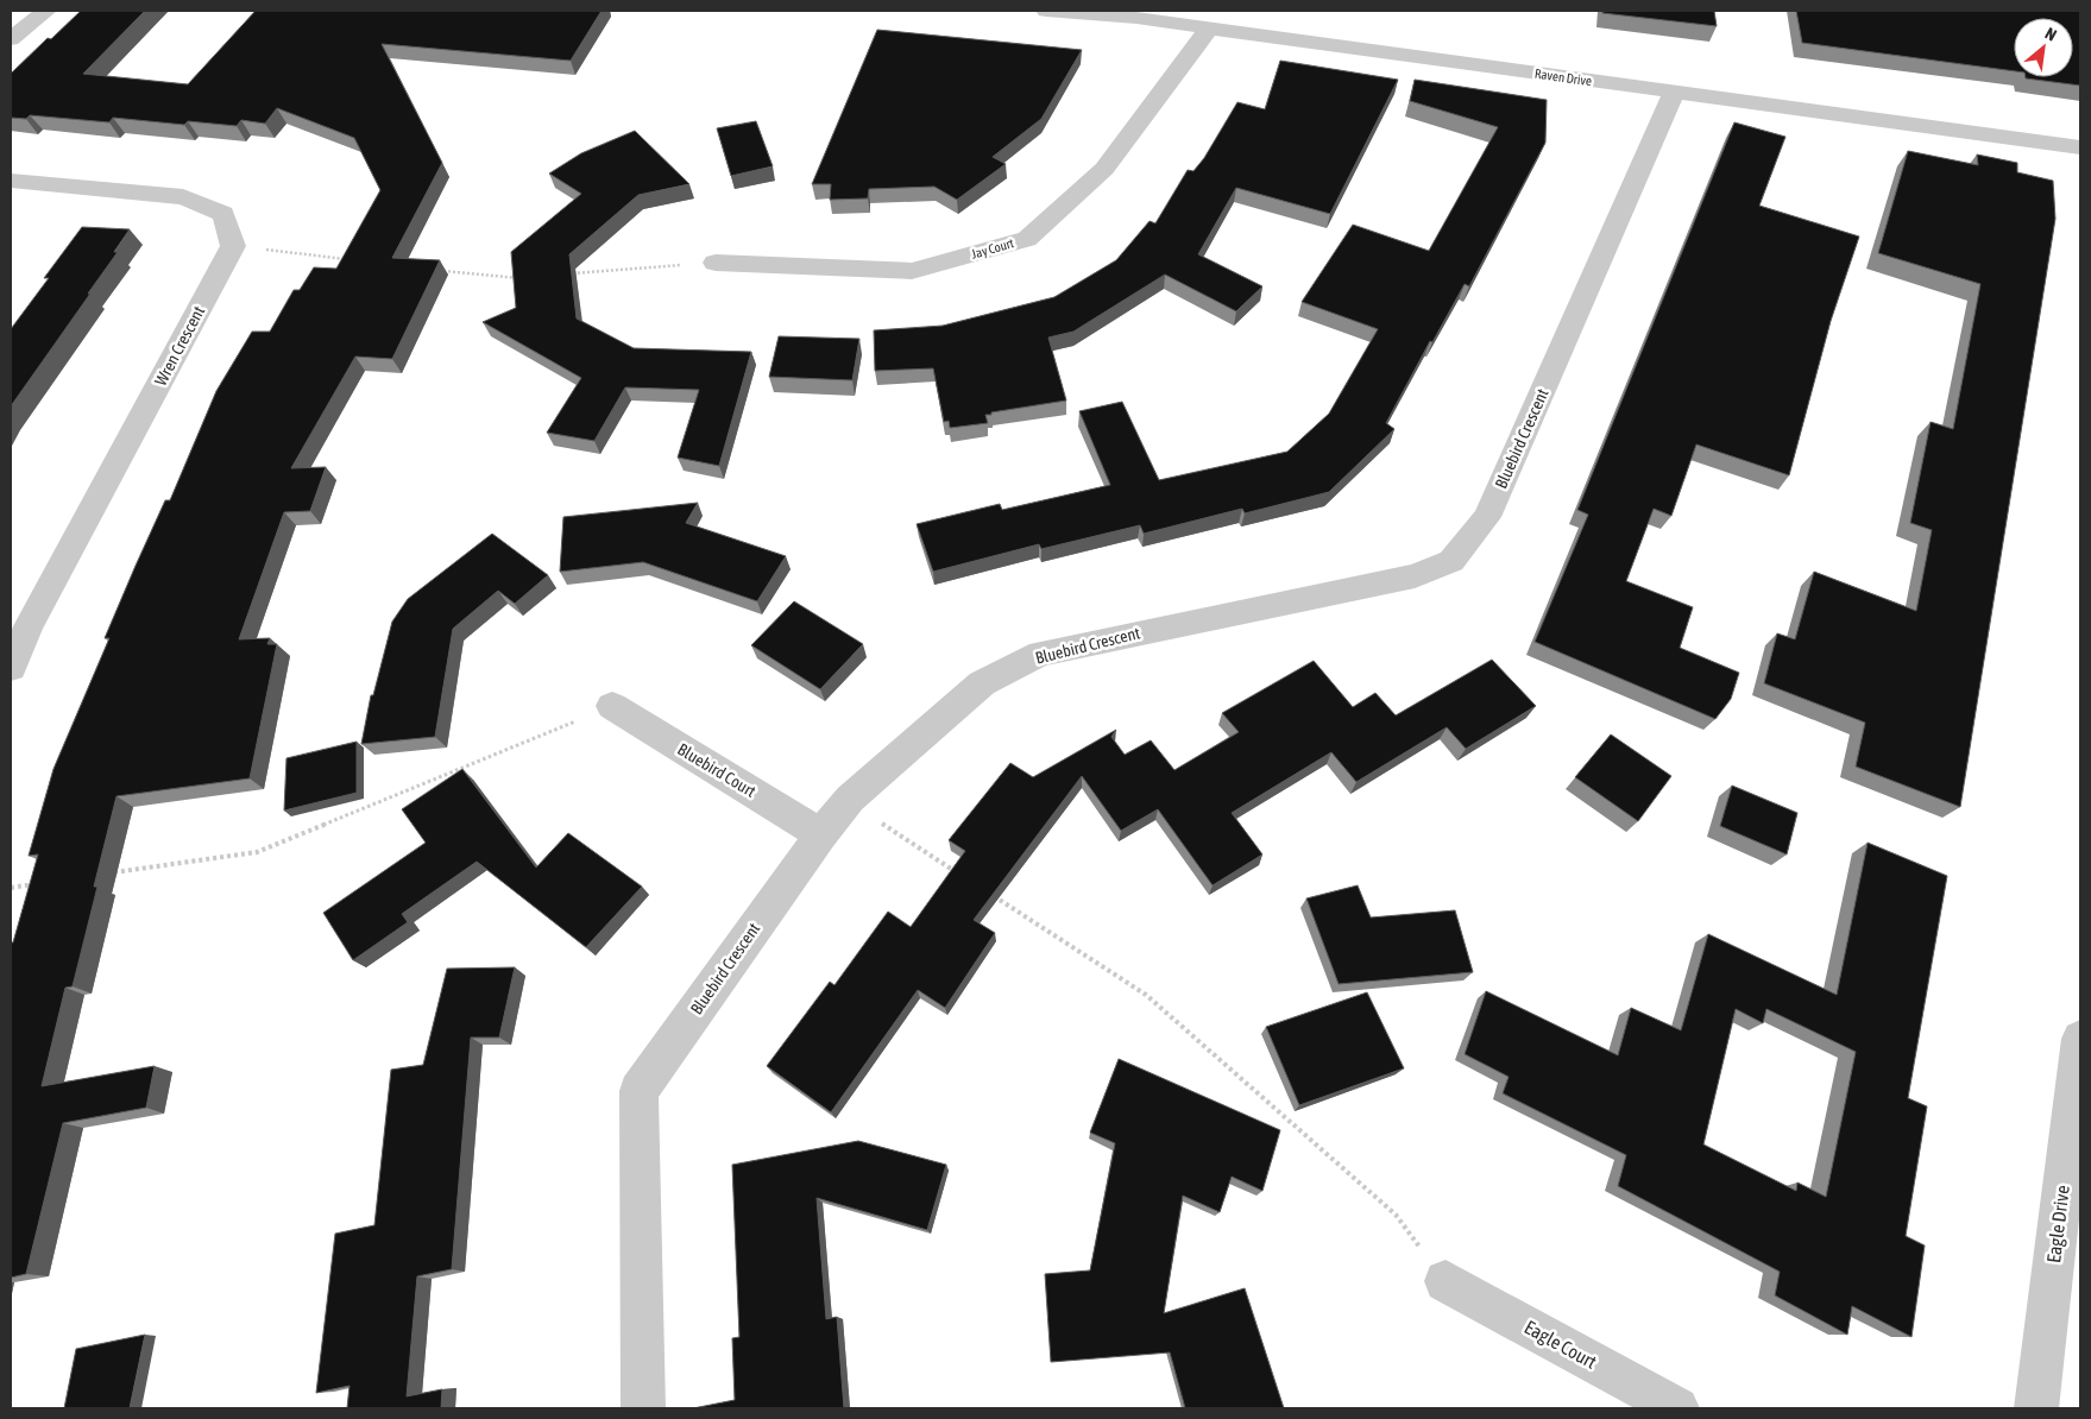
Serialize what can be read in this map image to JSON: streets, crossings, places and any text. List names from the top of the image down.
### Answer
{
  "streets": {
    "street": [
      "Raven Drive",
      "Jay Court",
      "Wren Crescent",
      "Bluebird Crescent",
      "Bluebird Court",
      "Eagle Drive",
      "Eagle Court"
    ]
  },
  "crossings": [
    ["Raven Drive", "Jay Court"],
    ["Raven Drive", "Bluebird Crescent"],
    ["Bluebird Crescent", "Bluebird Court"]
  ],
  "north": "top right"
}
